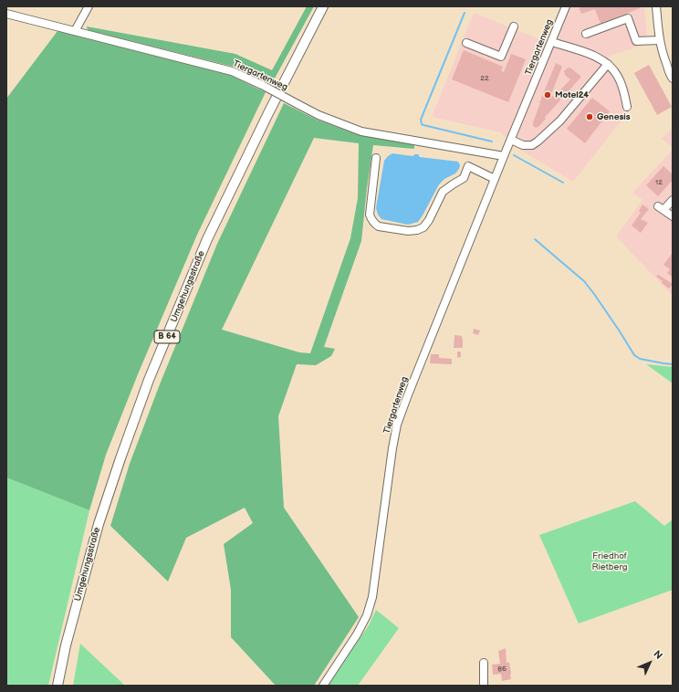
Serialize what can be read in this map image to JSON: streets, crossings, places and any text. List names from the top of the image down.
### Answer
{
  "streets": {
    "main road": ["Umgehungsstraße", "B 64"],
    "street": ["Tiergartenweg"]
  },
  "parks": ["Friedhof Rietberg"],
  "places": ["Motel24", "Genesis"],
  "house_numbers": ["22", "12", "86"],
  "north": "top right"
}
